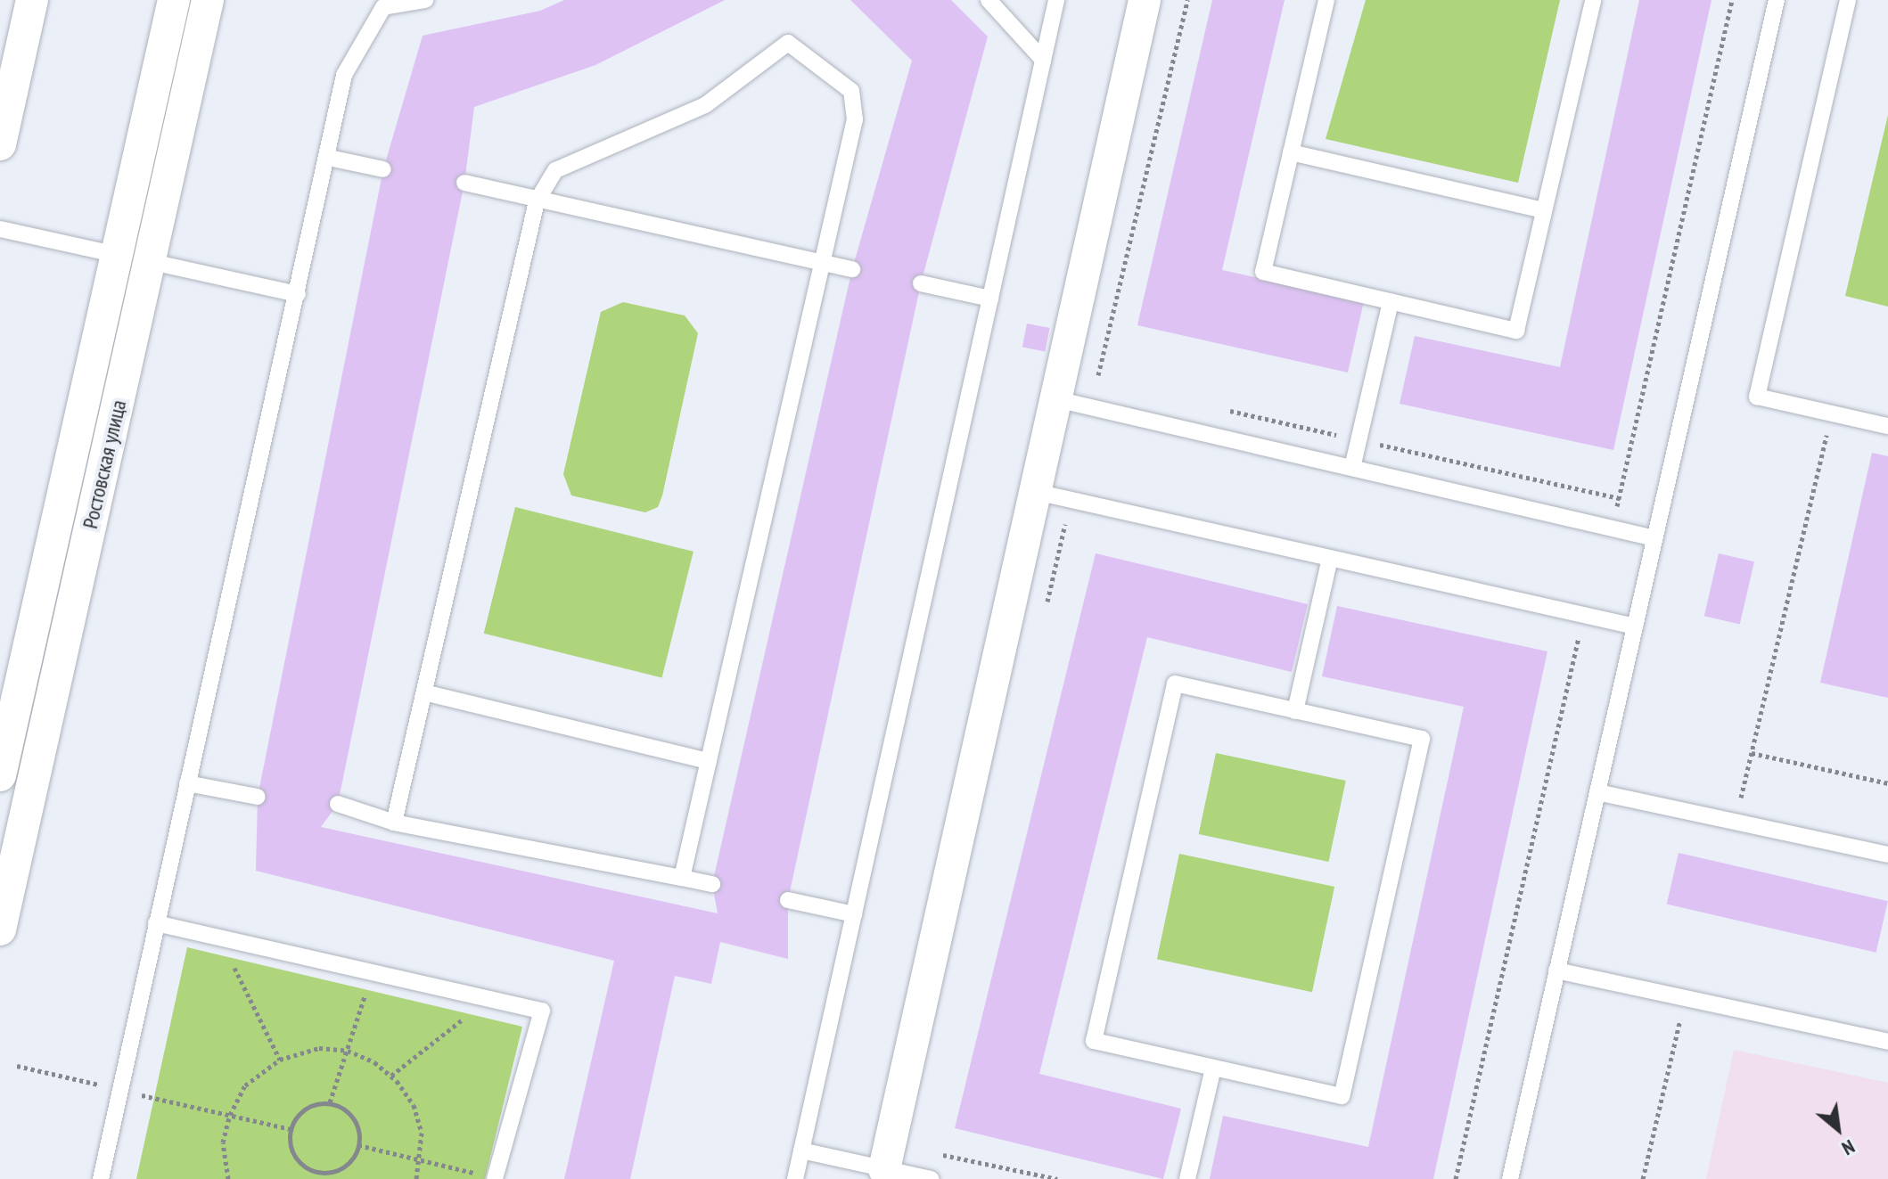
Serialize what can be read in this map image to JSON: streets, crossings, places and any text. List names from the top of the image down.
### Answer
{
  "streets": {
    "street": ["Ростовская улица"]
  },
  "north": "bottom right"
}
